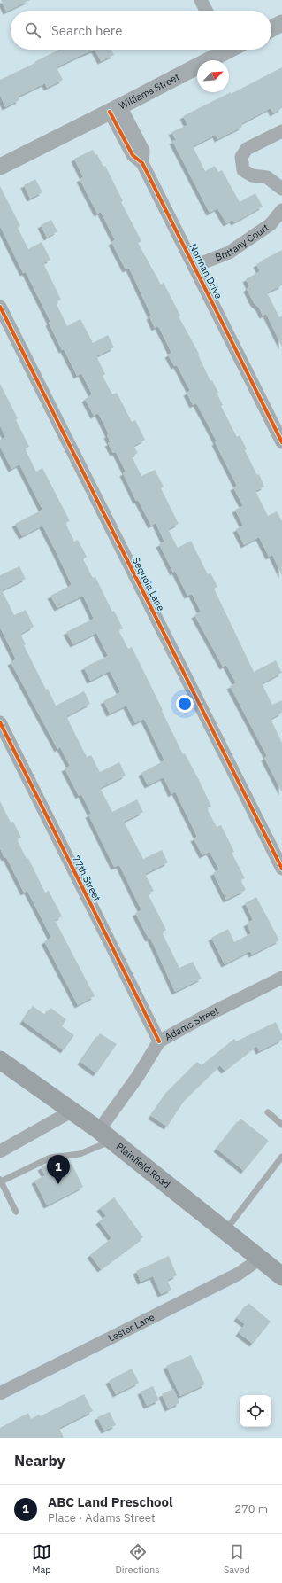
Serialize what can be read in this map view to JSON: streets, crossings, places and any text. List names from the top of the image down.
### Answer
{
  "streets": {
    "main road": ["Plainfield Road"],
    "street": [
      "Williams Street",
      "Brittany Court",
      "Norman Drive",
      "Sequoia Lane",
      "77th Street",
      "Adams Street",
      "Lester Lane"
    ]
  },
  "crossings": [
    ["Williams Street", "Norman Drive"],
    ["Brittany Court", "Norman Drive"],
    ["77th Street", "Adams Street"],
    ["Adams Street", "Plainfield Road"],
    ["Plainfield Road", "Lester Lane"]
  ],
  "north": "top right",
  "page": {
    "search": "Search here",
    "pins": "1",
    "heading": "Nearby",
    "list": [
      {
        "mark": "1",
        "name": "ABC Land Preschool",
        "note": "Place · Adams Street",
        "value": "270 m"
      }
    ],
    "nav": ["Map", "Directions", "Saved"]
  }
}
